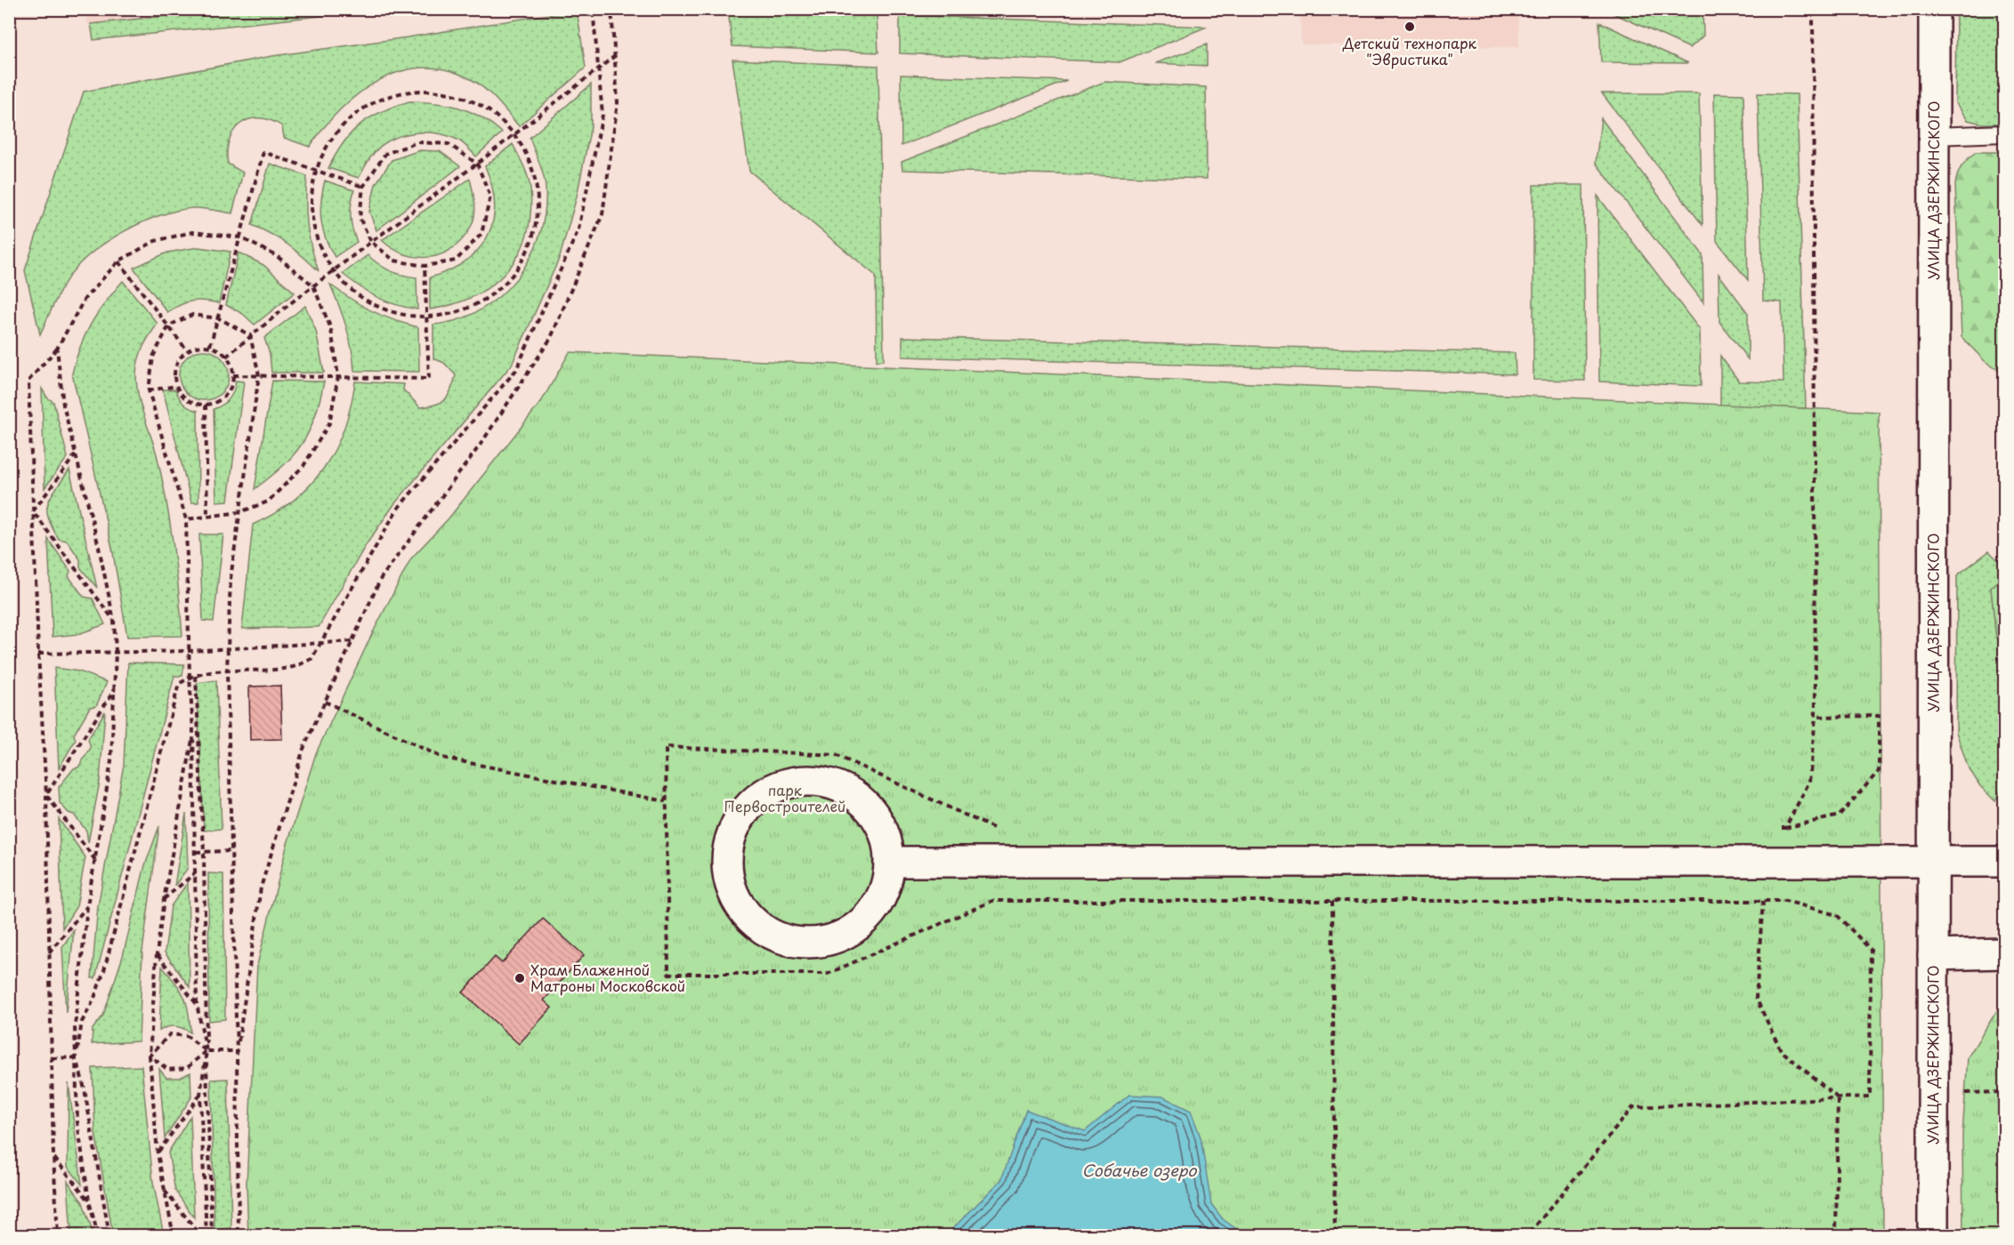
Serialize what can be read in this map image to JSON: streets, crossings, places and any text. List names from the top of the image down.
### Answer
{
  "streets": {
    "street": ["УЛИЦА ДЗЕРЖИНСКОГО"]
  },
  "water": ["Собачье озеро"],
  "parks": ["парк Первостроителей"],
  "places": ["Детский технопарк \"Эвристика\"", "Храм Блаженной Матроны Московской"]
}
